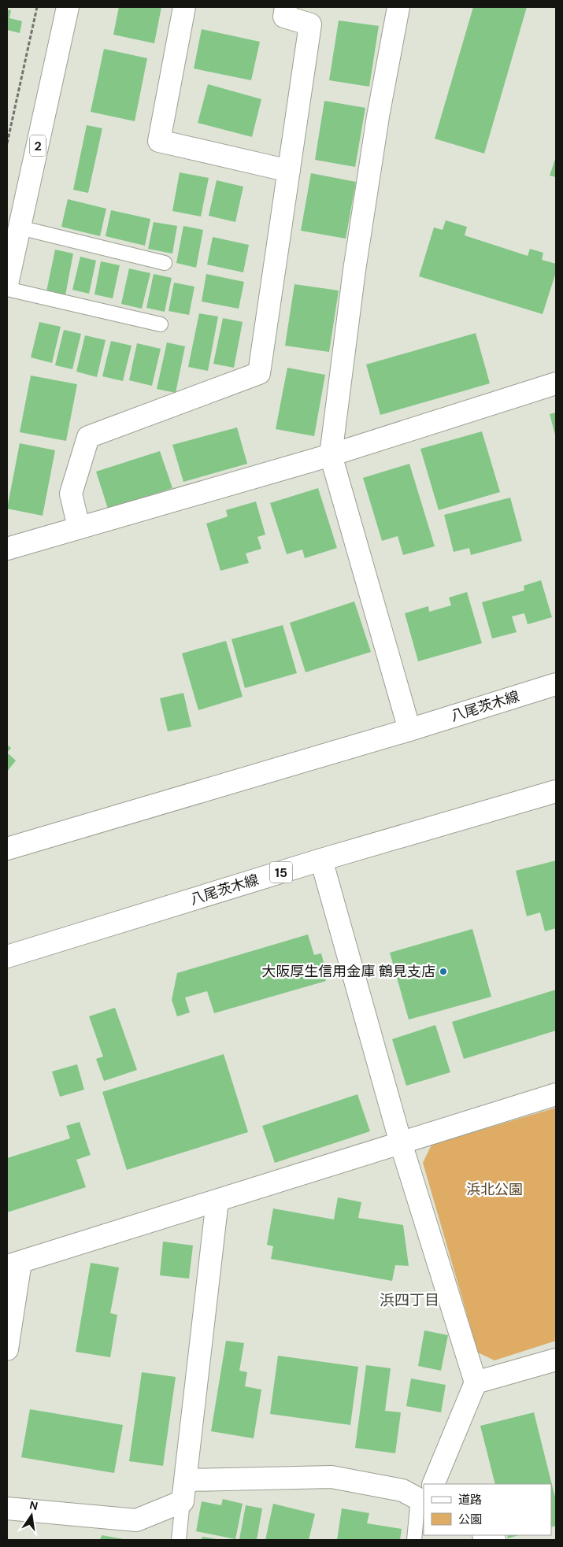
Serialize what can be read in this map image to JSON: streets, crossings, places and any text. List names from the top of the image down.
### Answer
{
  "streets": {
    "street": ["2", "八尾茨木線", "15"]
  },
  "districts": ["浜四丁目"],
  "parks": ["浜北公園"],
  "places": ["大阪厚生信用金庫 鶴見支店"],
  "legend": ["道路", "公園"],
  "north": "top"
}
